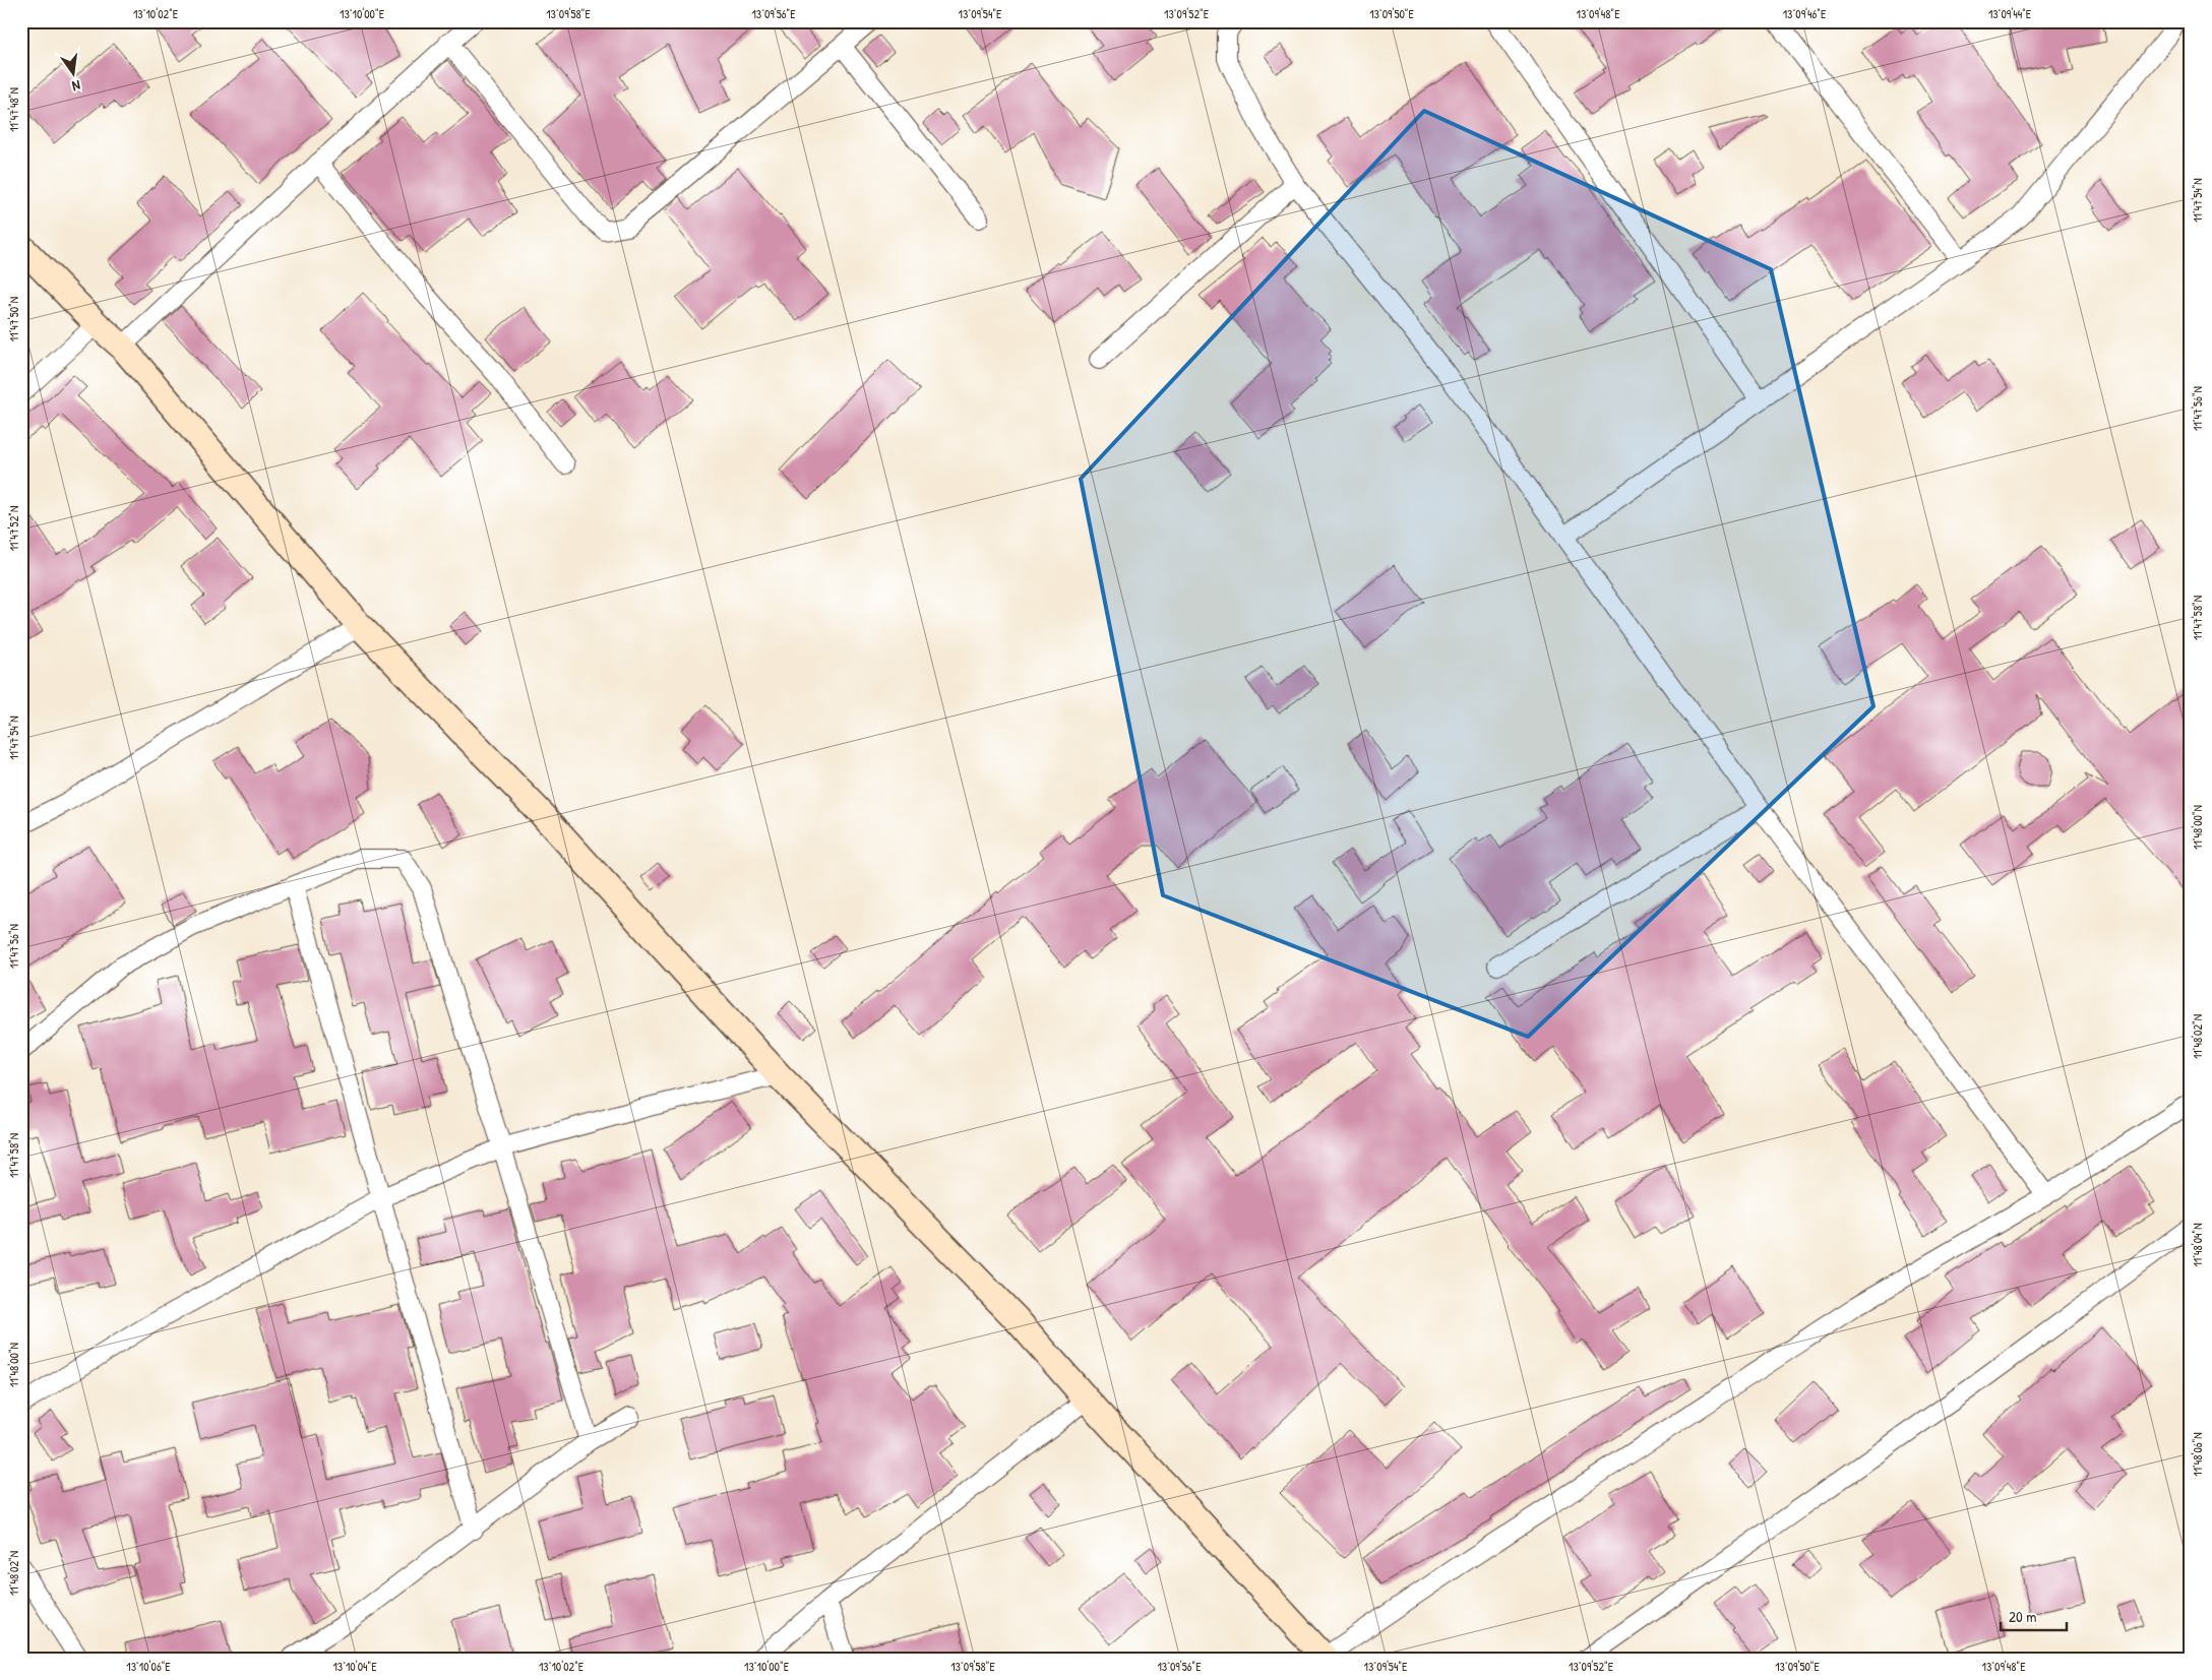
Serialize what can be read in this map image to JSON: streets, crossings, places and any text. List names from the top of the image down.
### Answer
{
  "scale_bar": "20 m",
  "north": "bottom",
  "coordinates": [
    "13°10'02\"E",
    "13°10'00\"E",
    "13°09'58\"E",
    "13°09'56\"E",
    "13°09'54\"E",
    "13°09'52\"E",
    "13°09'50\"E",
    "13°09'48\"E",
    "13°09'46\"E",
    "13°09'44\"E",
    "11°47'48\"N",
    "11°47'54\"N",
    "11°47'50\"N",
    "11°47'56\"N",
    "11°47'52\"N",
    "11°47'58\"N",
    "11°48'00\"N",
    "11°48'02\"N",
    "11°48'04\"N",
    "11°48'06\"N",
    "13°10'06\"E",
    "13°10'04\"E"
  ]
}
